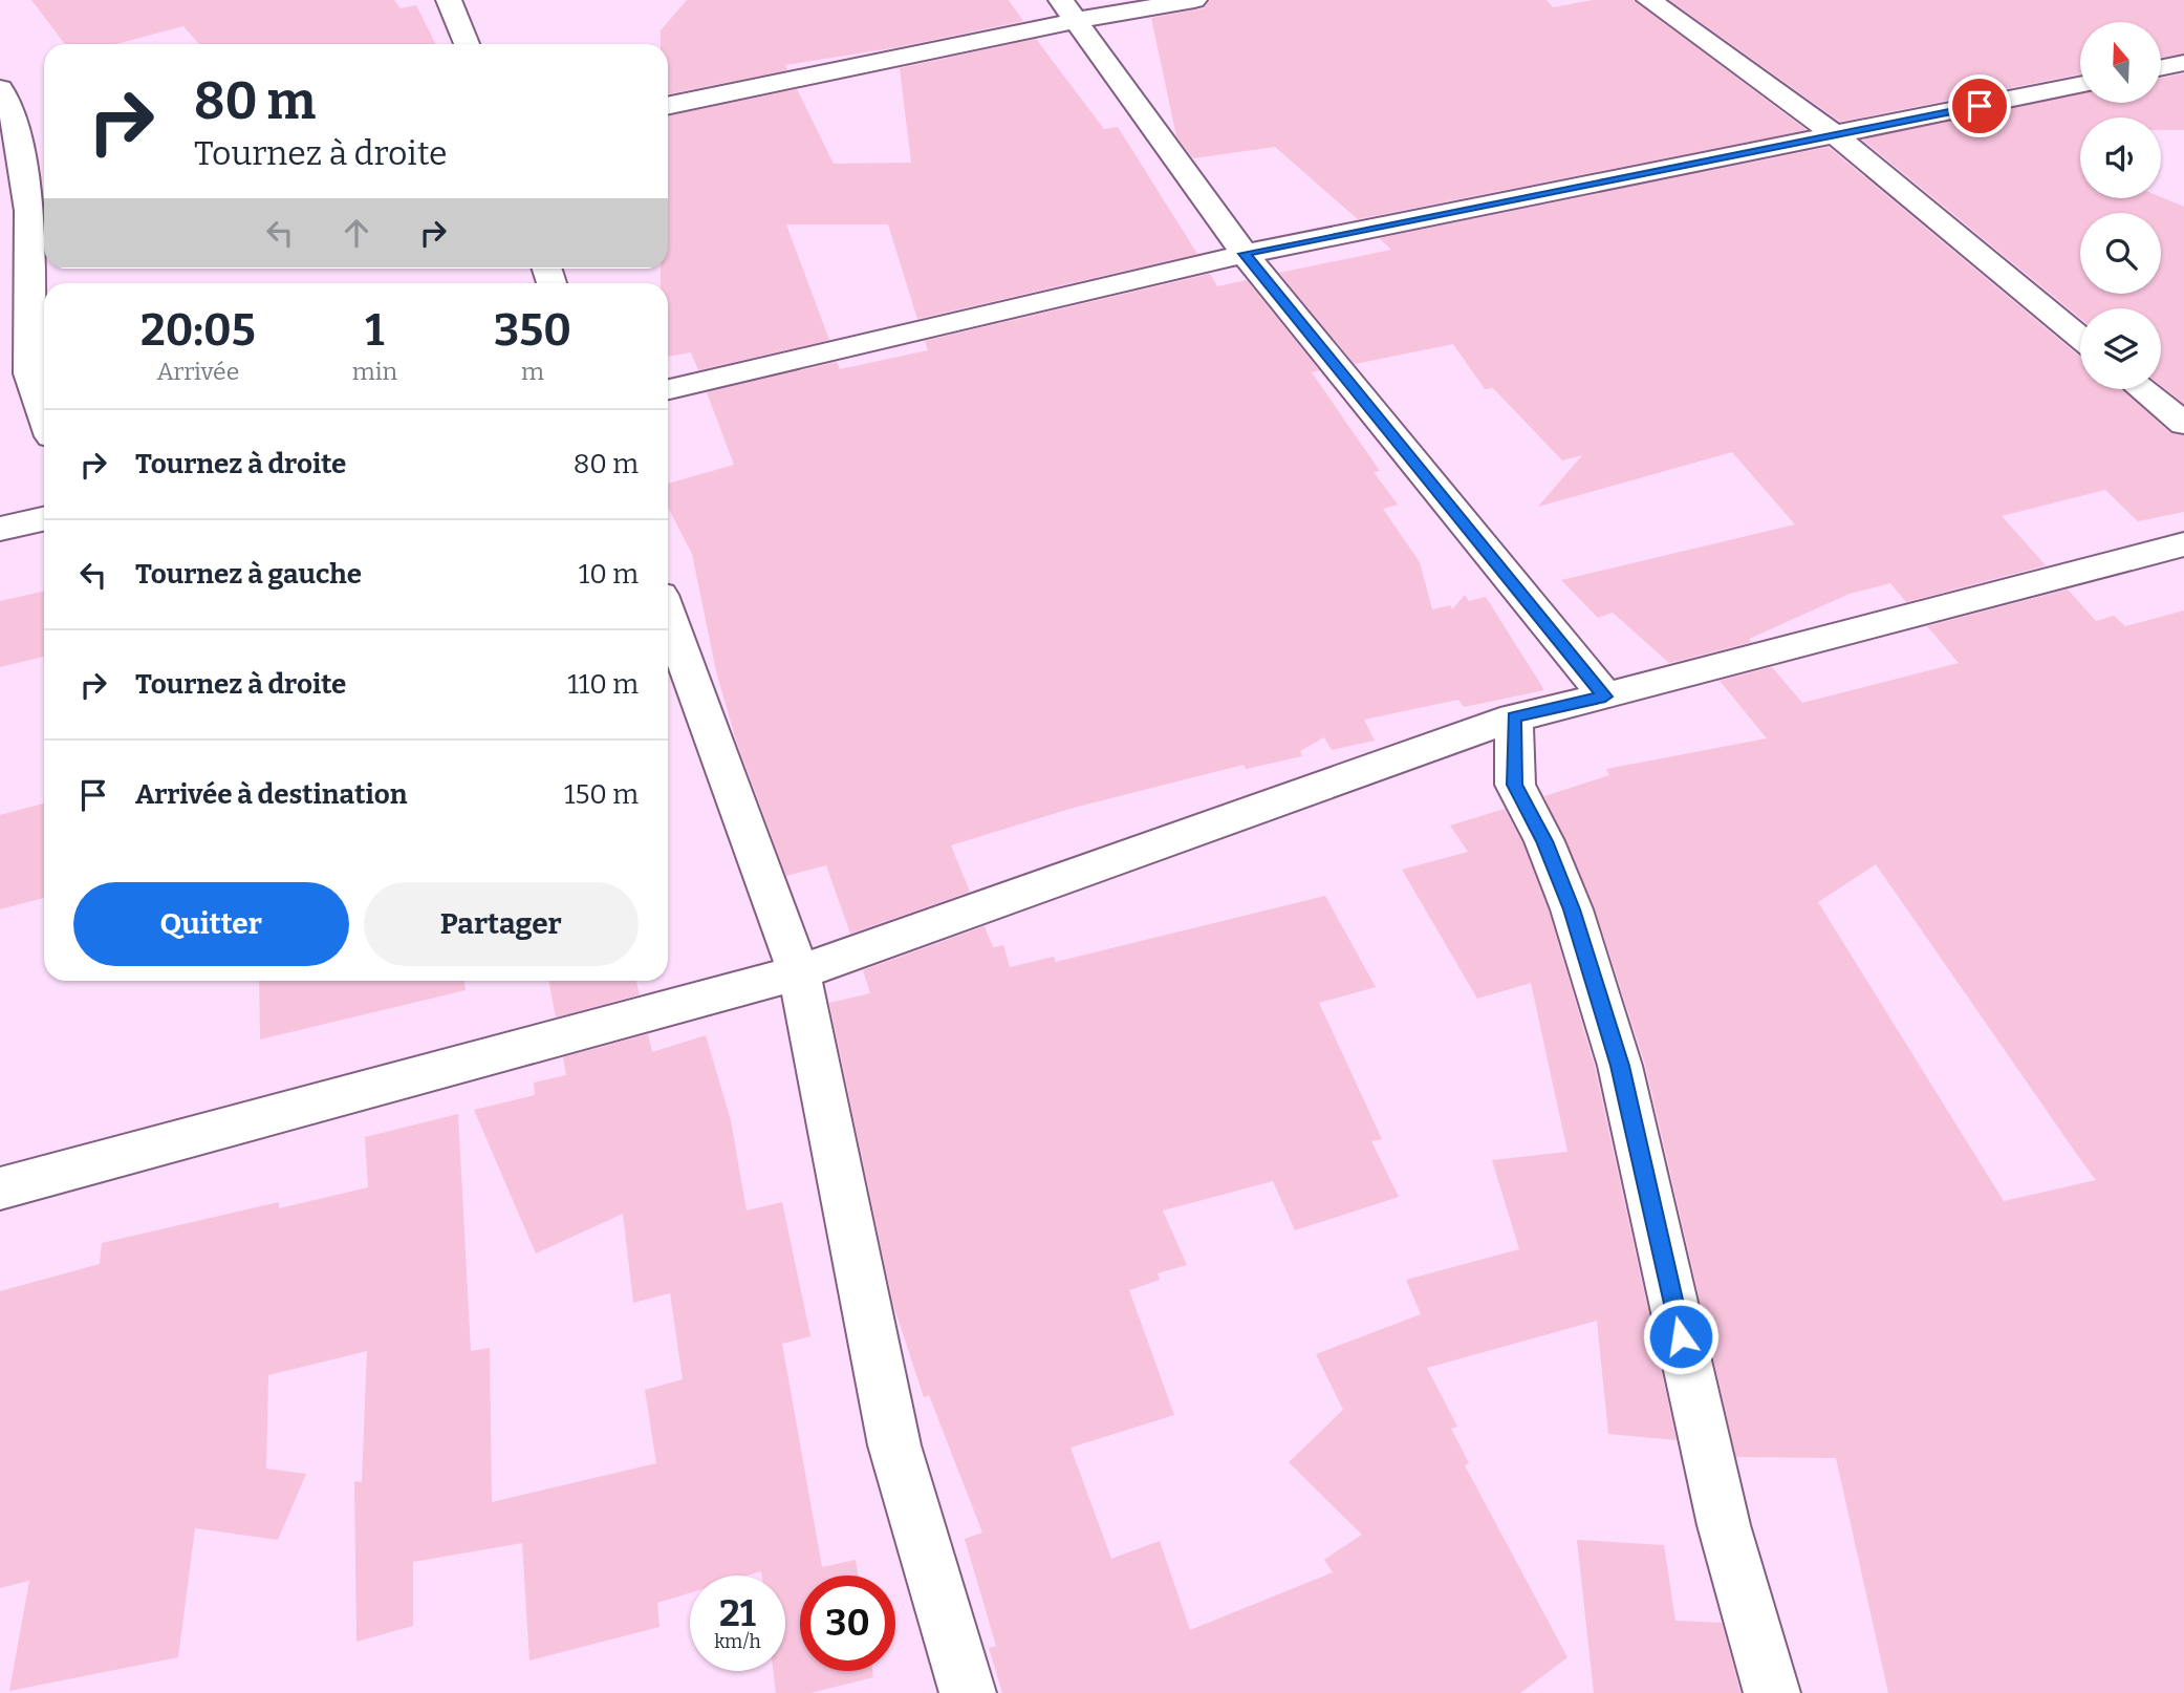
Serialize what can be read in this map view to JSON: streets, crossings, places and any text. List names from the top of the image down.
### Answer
{
  "north": "top",
  "page": {
    "turn": ["80 m", "Tournez à droite"],
    "eta": [
      "20:05",
      "Arrivée",
      "1",
      "min",
      "350",
      "m"
    ],
    "list": [
      {
        "name": "Tournez à droite",
        "value": "80 m"
      },
      {
        "name": "Tournez à gauche",
        "value": "10 m"
      },
      {
        "name": "Tournez à droite",
        "value": "110 m"
      },
      {
        "name": "Arrivée à destination",
        "value": "150 m"
      }
    ],
    "buttons": ["Quitter", "Partager"],
    "speed": "21 km/h",
    "limit": "30"
  }
}
